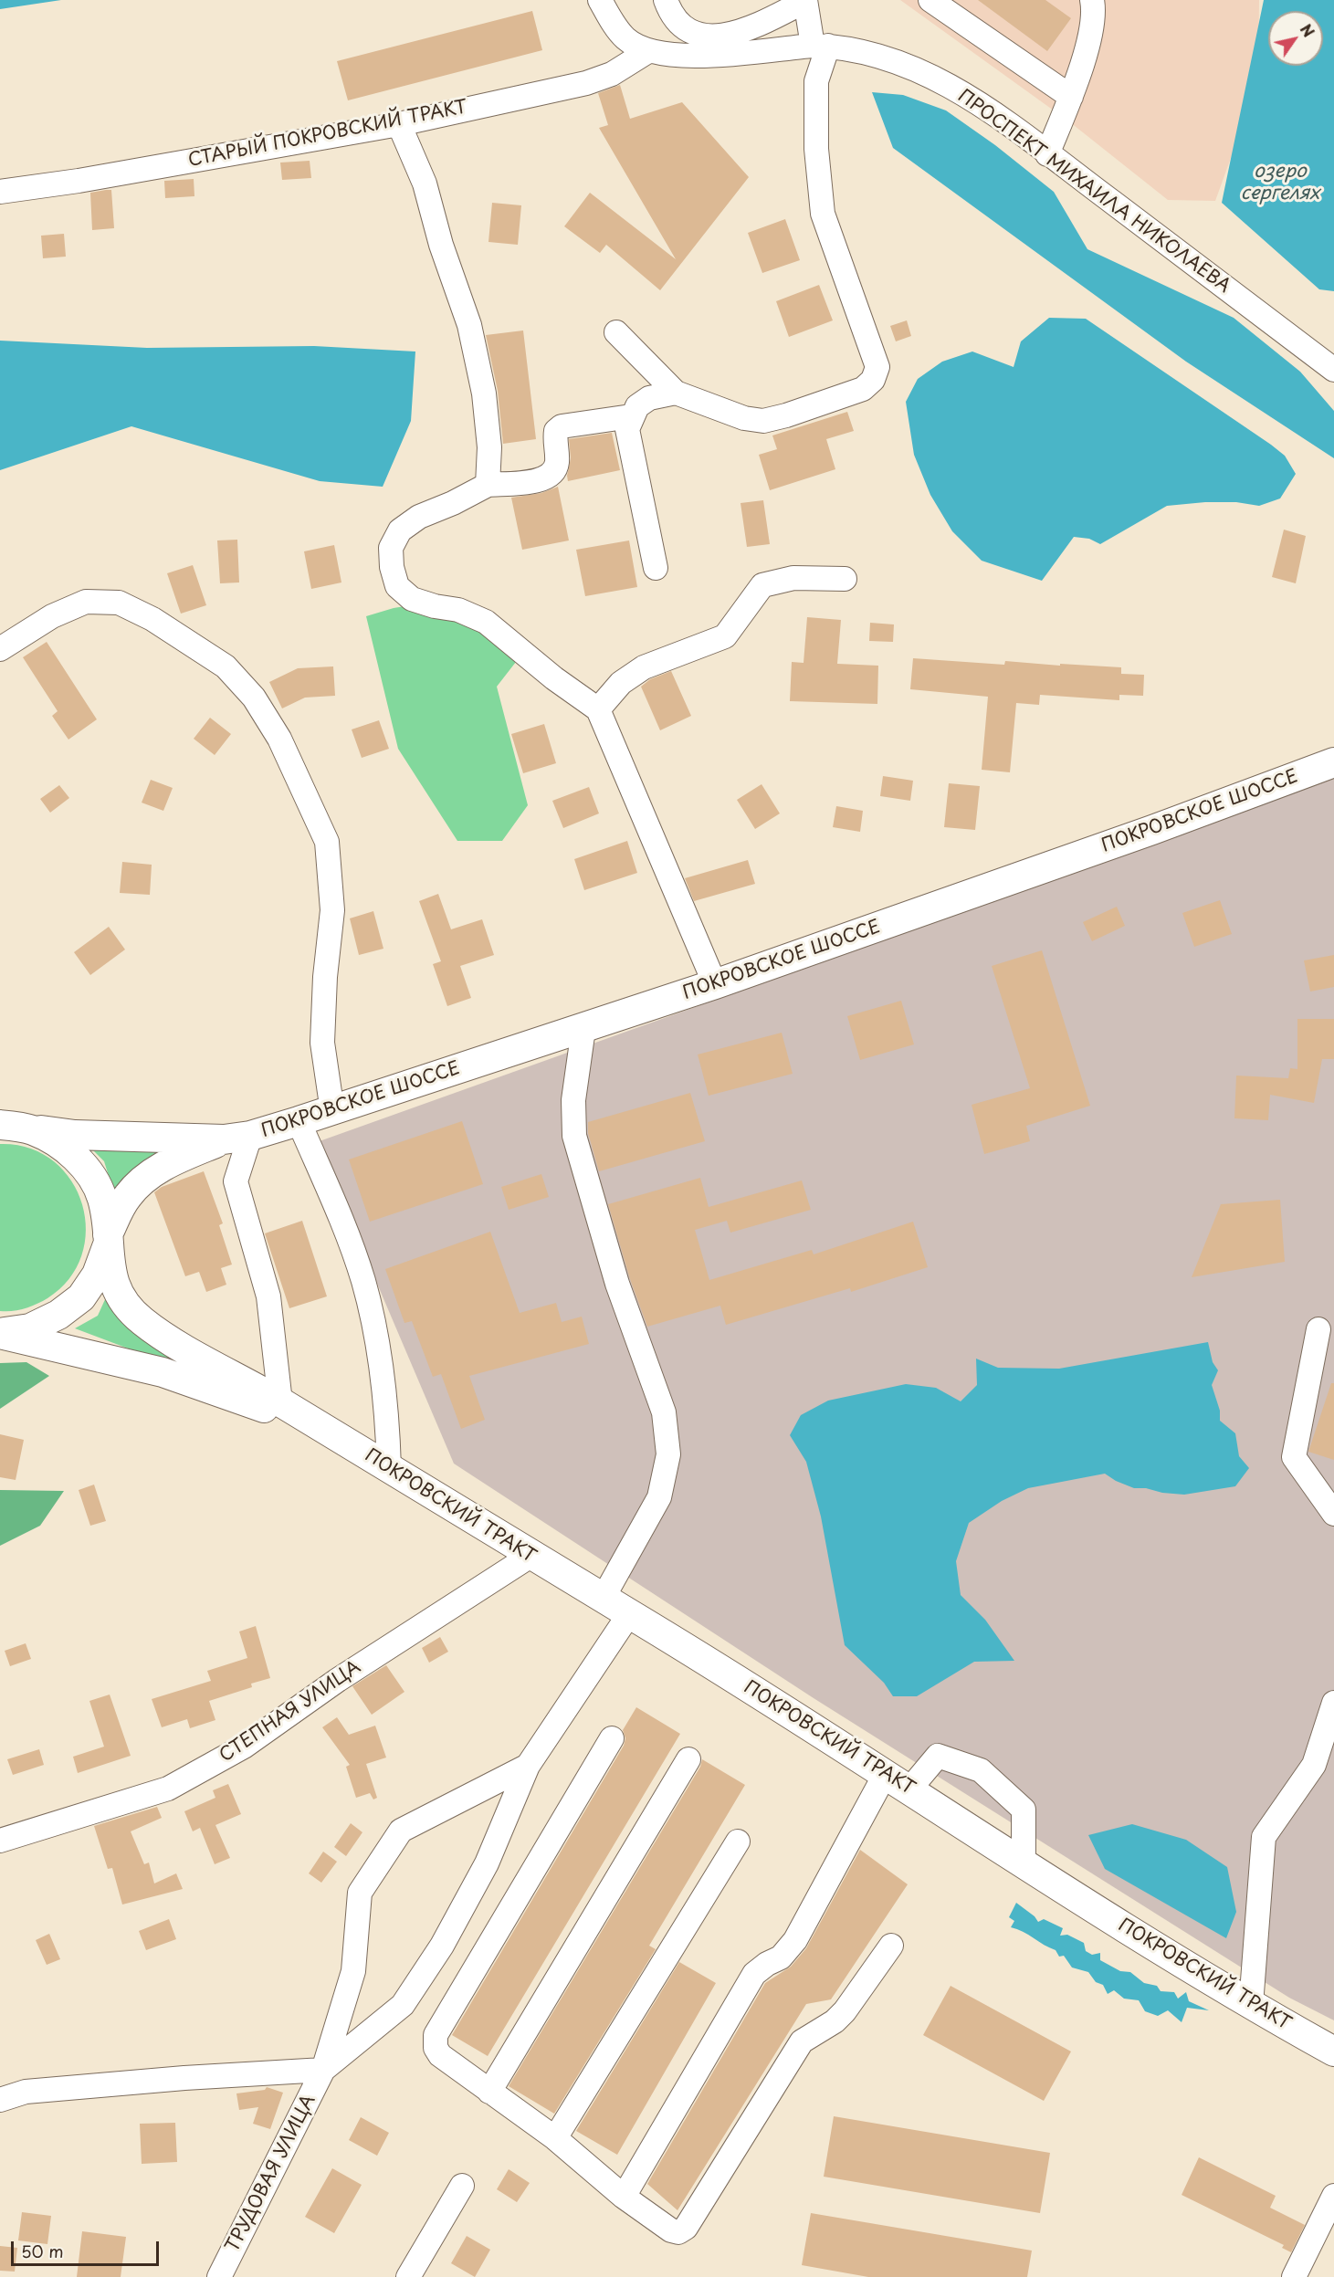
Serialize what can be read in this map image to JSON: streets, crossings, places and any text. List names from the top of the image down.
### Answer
{
  "streets": {
    "main road": ["ПОКРОВСКОЕ ШОССЕ", "ПОКРОВСКИЙ ТРАКТ"],
    "street": [
      "СТАРЫЙ ПОКРОВСКИЙ ТРАКТ",
      "ПРОСПЕКТ МИХАИЛА НИКОЛАЕВА",
      "СТЕПНАЯ УЛИЦА",
      "ТРУДОВАЯ УЛИЦА"
    ]
  },
  "crossings": [
    ["СТАРЫЙ ПОКРОВСКИЙ ТРАКТ", "ПРОСПЕКТ МИХАИЛА НИКОЛАЕВА"],
    ["ПОКРОВСКИЙ ТРАКТ", "СТЕПНАЯ УЛИЦА"],
    ["ПОКРОВСКИЙ ТРАКТ", "ТРУДОВАЯ УЛИЦА"]
  ],
  "water": ["озеро сергелях"],
  "scale_bar": "50 m",
  "north": "top right"
}
